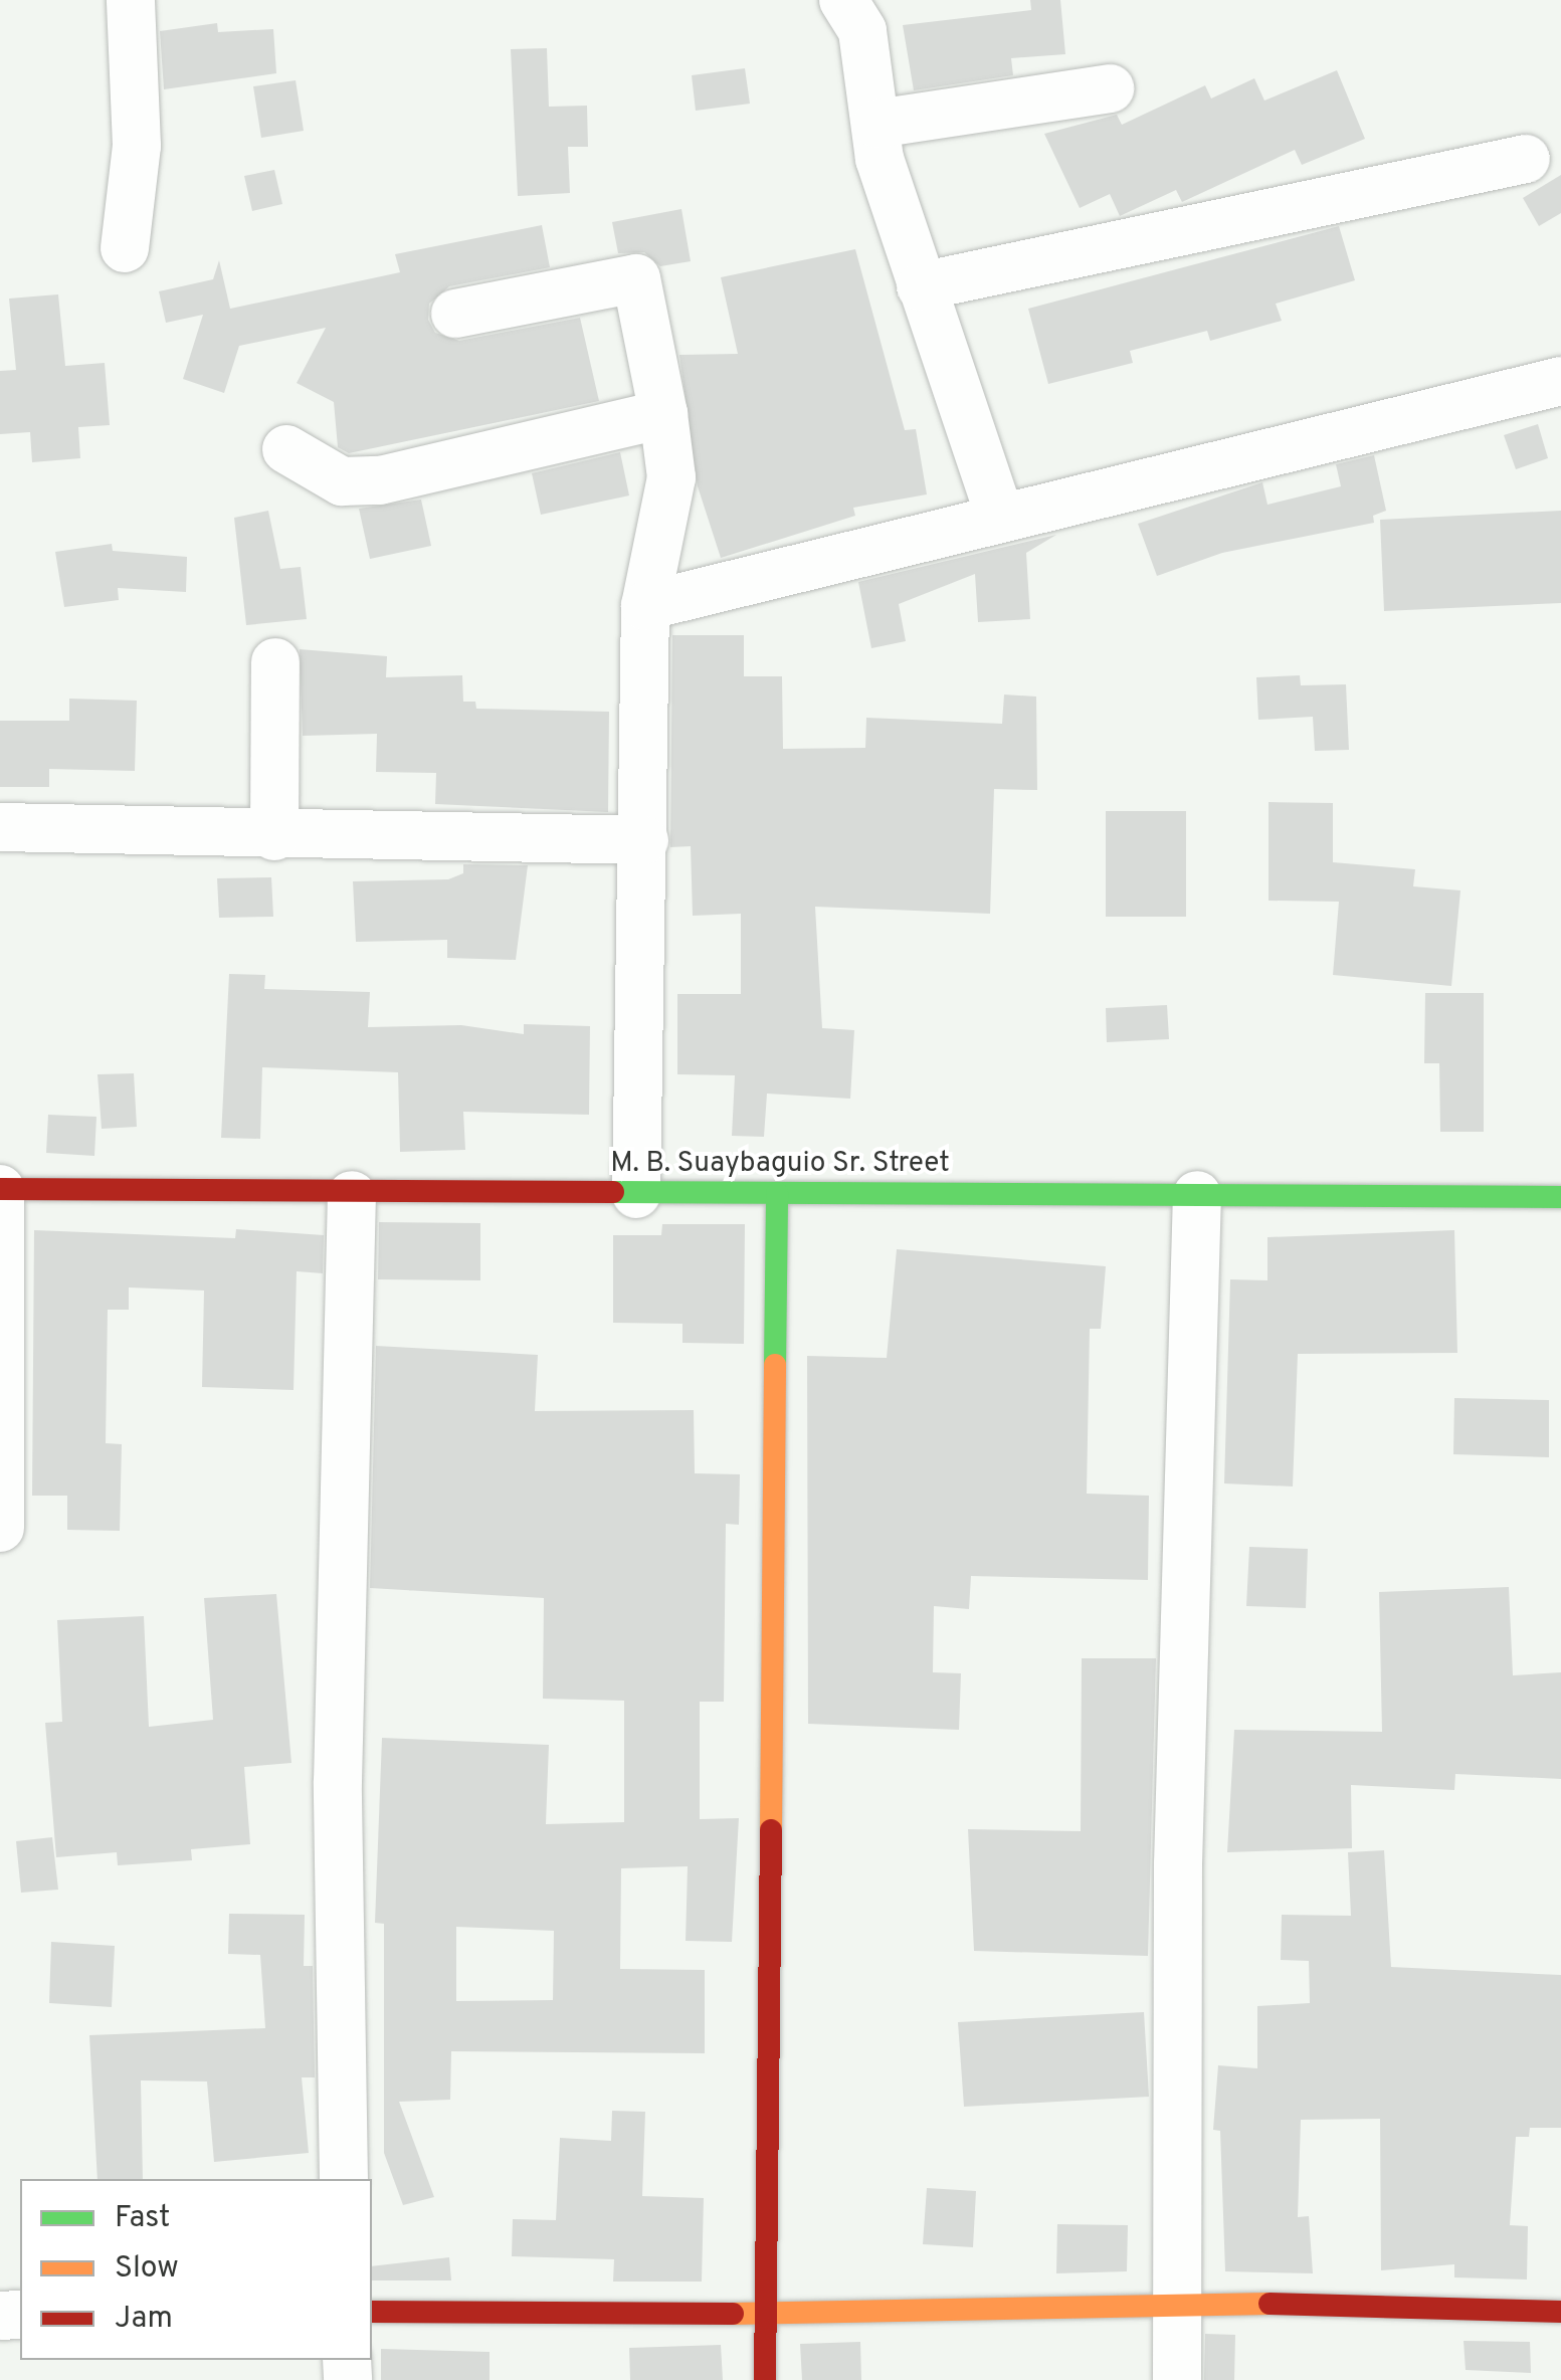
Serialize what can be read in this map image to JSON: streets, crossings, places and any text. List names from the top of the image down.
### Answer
{
  "streets": {
    "street": ["M. B. Suaybaguio Sr. Street"]
  },
  "legend": ["Fast", "Slow", "Jam"]
}
